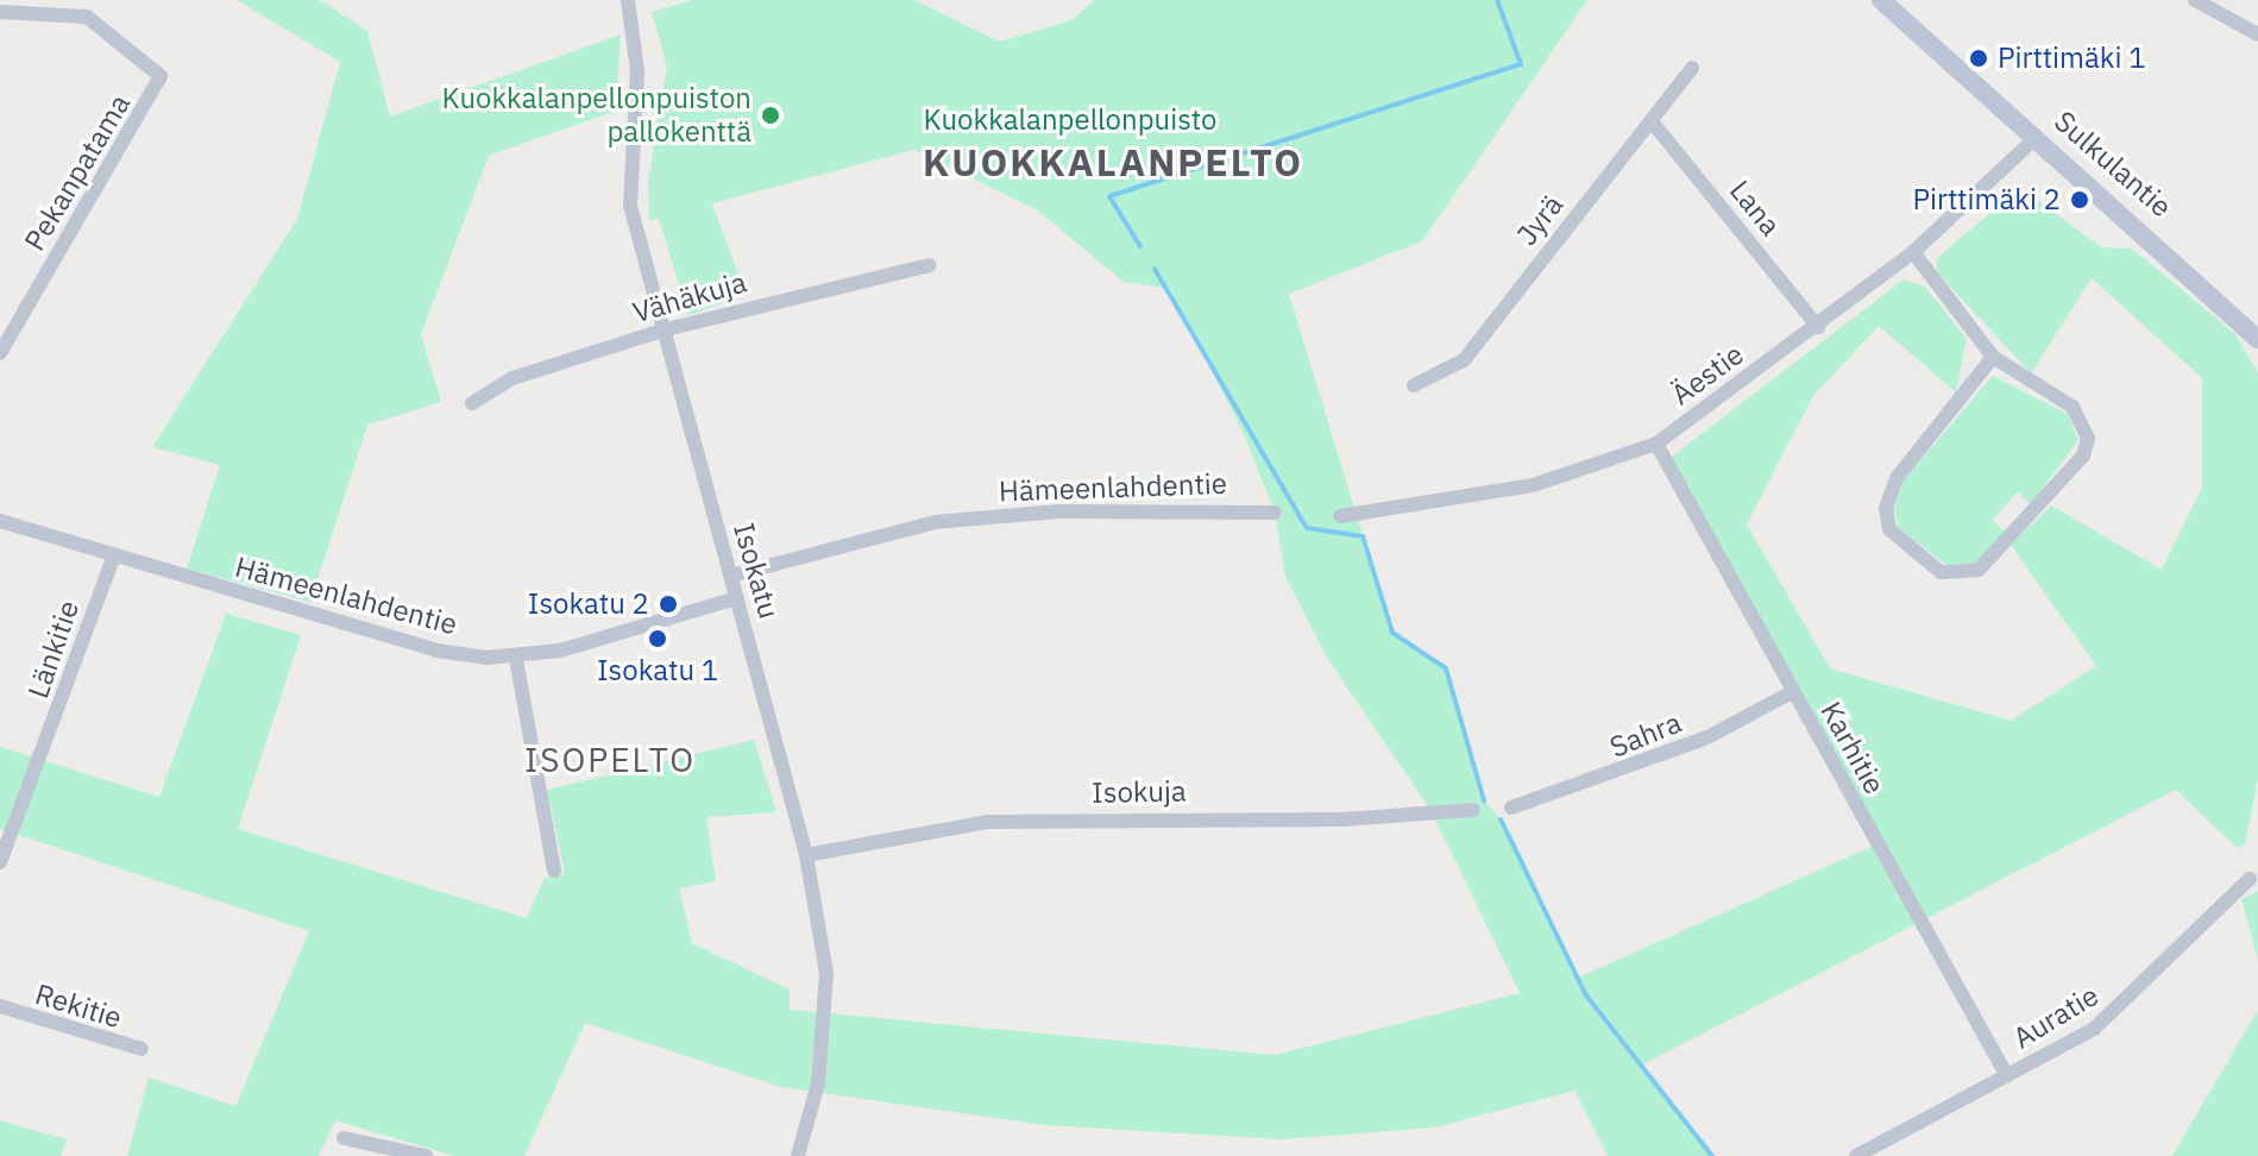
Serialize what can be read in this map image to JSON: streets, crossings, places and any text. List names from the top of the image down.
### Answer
{
  "streets": {
    "main road": ["Sulkulantie"],
    "street": [
      "Pekanpatama",
      "Lana",
      "Jyrä",
      "Vähäkuja",
      "Äestie",
      "Hämeenlahdentie",
      "Isokatu",
      "Länkitie",
      "Sahra",
      "Karhitie",
      "Isokuja",
      "Rekitie",
      "Auratie"
    ]
  },
  "crossings": [
    ["Sulkulantie", "Äestie"],
    ["Lana", "Jyrä"],
    ["Lana", "Äestie"],
    ["Vähäkuja", "Isokatu"],
    ["Äestie", "Karhitie"],
    ["Hämeenlahdentie", "Isokatu"],
    ["Hämeenlahdentie", "Länkitie"],
    ["Isokatu", "Isokuja"],
    ["Sahra", "Karhitie"],
    ["Karhitie", "Auratie"]
  ],
  "districts": ["KUOKKALANPELTO", "ISOPELTO"],
  "parks": ["Kuokkalanpellonpuisto"],
  "places": [
    "Pirttimäki 1",
    "Kuokkalanpellonpuiston pallokenttä",
    "Pirttimäki 2",
    "Isokatu 2",
    "Isokatu 1"
  ]
}
